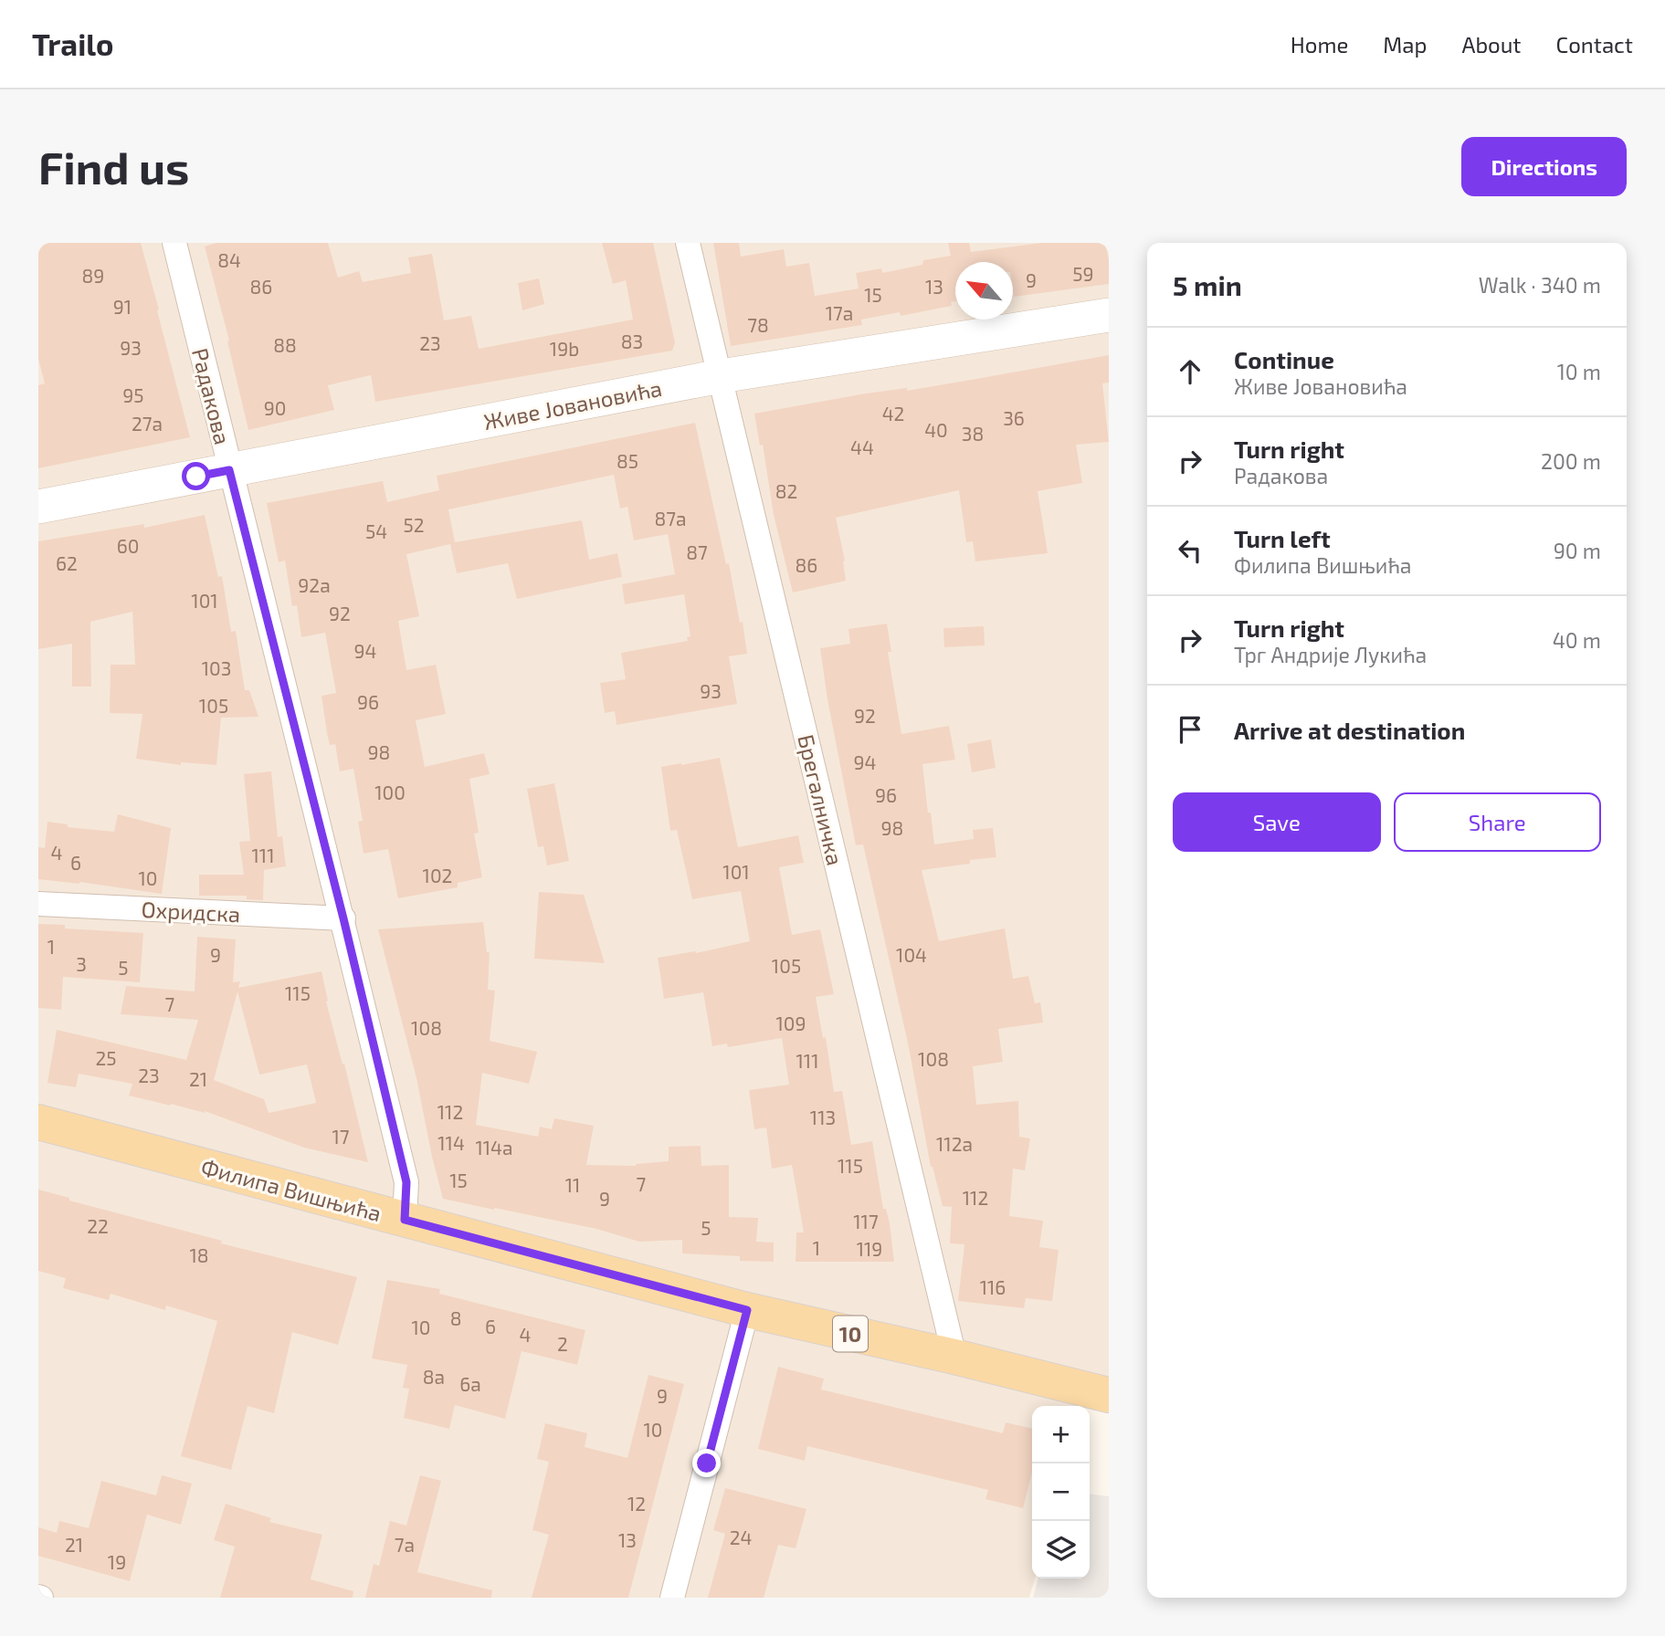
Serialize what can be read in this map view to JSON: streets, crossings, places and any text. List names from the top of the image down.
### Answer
{
  "streets": {
    "main road": ["Филипа Вишњића", "10"],
    "street": [
      "Радакова",
      "Живе Јовановића",
      "Брегалничка",
      "Охридска"
    ]
  },
  "crossings": [
    ["Радакова", "Живе Јовановића"],
    ["Радакова", "Охридска"],
    ["Радакова", "Филипа Вишњића"],
    ["Живе Јовановића", "Брегалничка"],
    ["Брегалничка", "Филипа Вишњића"],
    ["Брегалничка", "10"],
    ["Филипа Вишњића", "10"]
  ],
  "house_numbers": [
    "84",
    "59",
    "89",
    "9",
    "86",
    "13",
    "15",
    "91",
    "17a",
    "78",
    "83",
    "23",
    "88",
    "93",
    "19b",
    "95",
    "90",
    "42",
    "36",
    "27a",
    "40",
    "38",
    "44",
    "85",
    "82",
    "87a",
    "52",
    "54",
    "60",
    "87",
    "62",
    "86",
    "92a",
    "101",
    "92",
    "94",
    "103",
    "93",
    "96",
    "105",
    "92",
    "98",
    "94",
    "100",
    "96",
    "98",
    "4",
    "111",
    "6",
    "101",
    "102",
    "10",
    "1",
    "9",
    "104",
    "3",
    "105",
    "5",
    "115",
    "7",
    "109",
    "108",
    "25",
    "108",
    "111",
    "23",
    "21",
    "112",
    "113",
    "17",
    "114",
    "112a",
    "114a",
    "115",
    "15",
    "7",
    "11",
    "112",
    "9",
    "117",
    "22",
    "5",
    "1",
    "119",
    "18",
    "116",
    "8",
    "6",
    "10",
    "4",
    "2",
    "8a",
    "6a",
    "9",
    "10",
    "12",
    "24",
    "13",
    "21",
    "7a",
    "19"
  ],
  "north": "top left",
  "page": {
    "header": "Trailo",
    "nav": [
      "Home",
      "Map",
      "About",
      "Contact"
    ],
    "buttons": [
      "Directions",
      ["Save", "Share"]
    ],
    "title": "Find us",
    "heading": ["5 min", "Walk · 340 m"],
    "list": [
      ["Continue", "Живе Јовановића", "10 m"],
      ["Turn right", "Радакова", "200 m"],
      ["Turn left", "Филипа Вишњића", "90 m"],
      ["Turn right", "Трг Андрије Лукића", "40 m"],
      "Arrive at destination"
    ],
    "map_buttons": ["+", "−"]
  }
}
